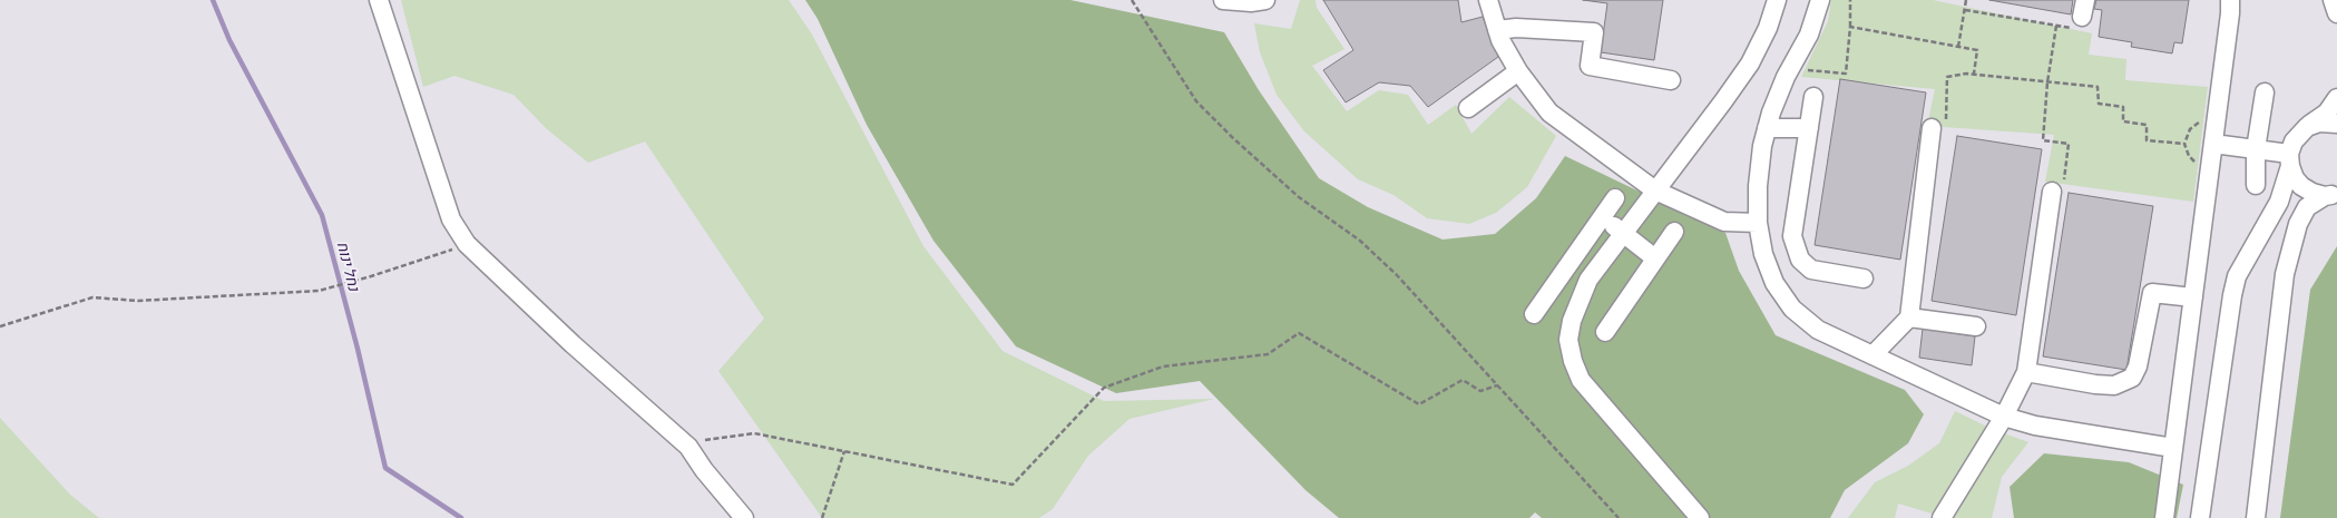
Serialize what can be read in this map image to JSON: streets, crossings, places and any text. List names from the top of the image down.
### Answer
{
  "water": ["נחל ינוח"]
}
